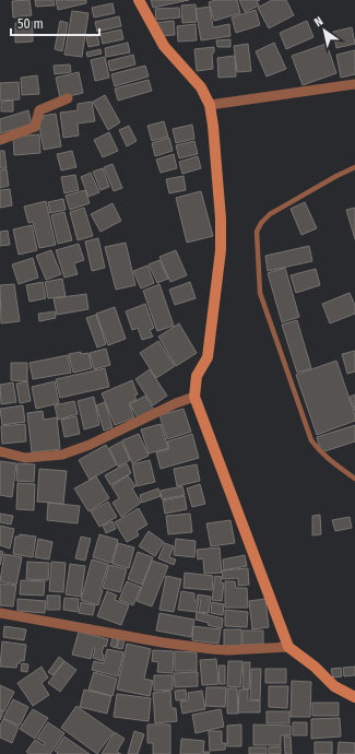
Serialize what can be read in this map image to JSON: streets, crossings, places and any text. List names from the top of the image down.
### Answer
{
  "scale_bar": "50 m",
  "north": "top left"
}
